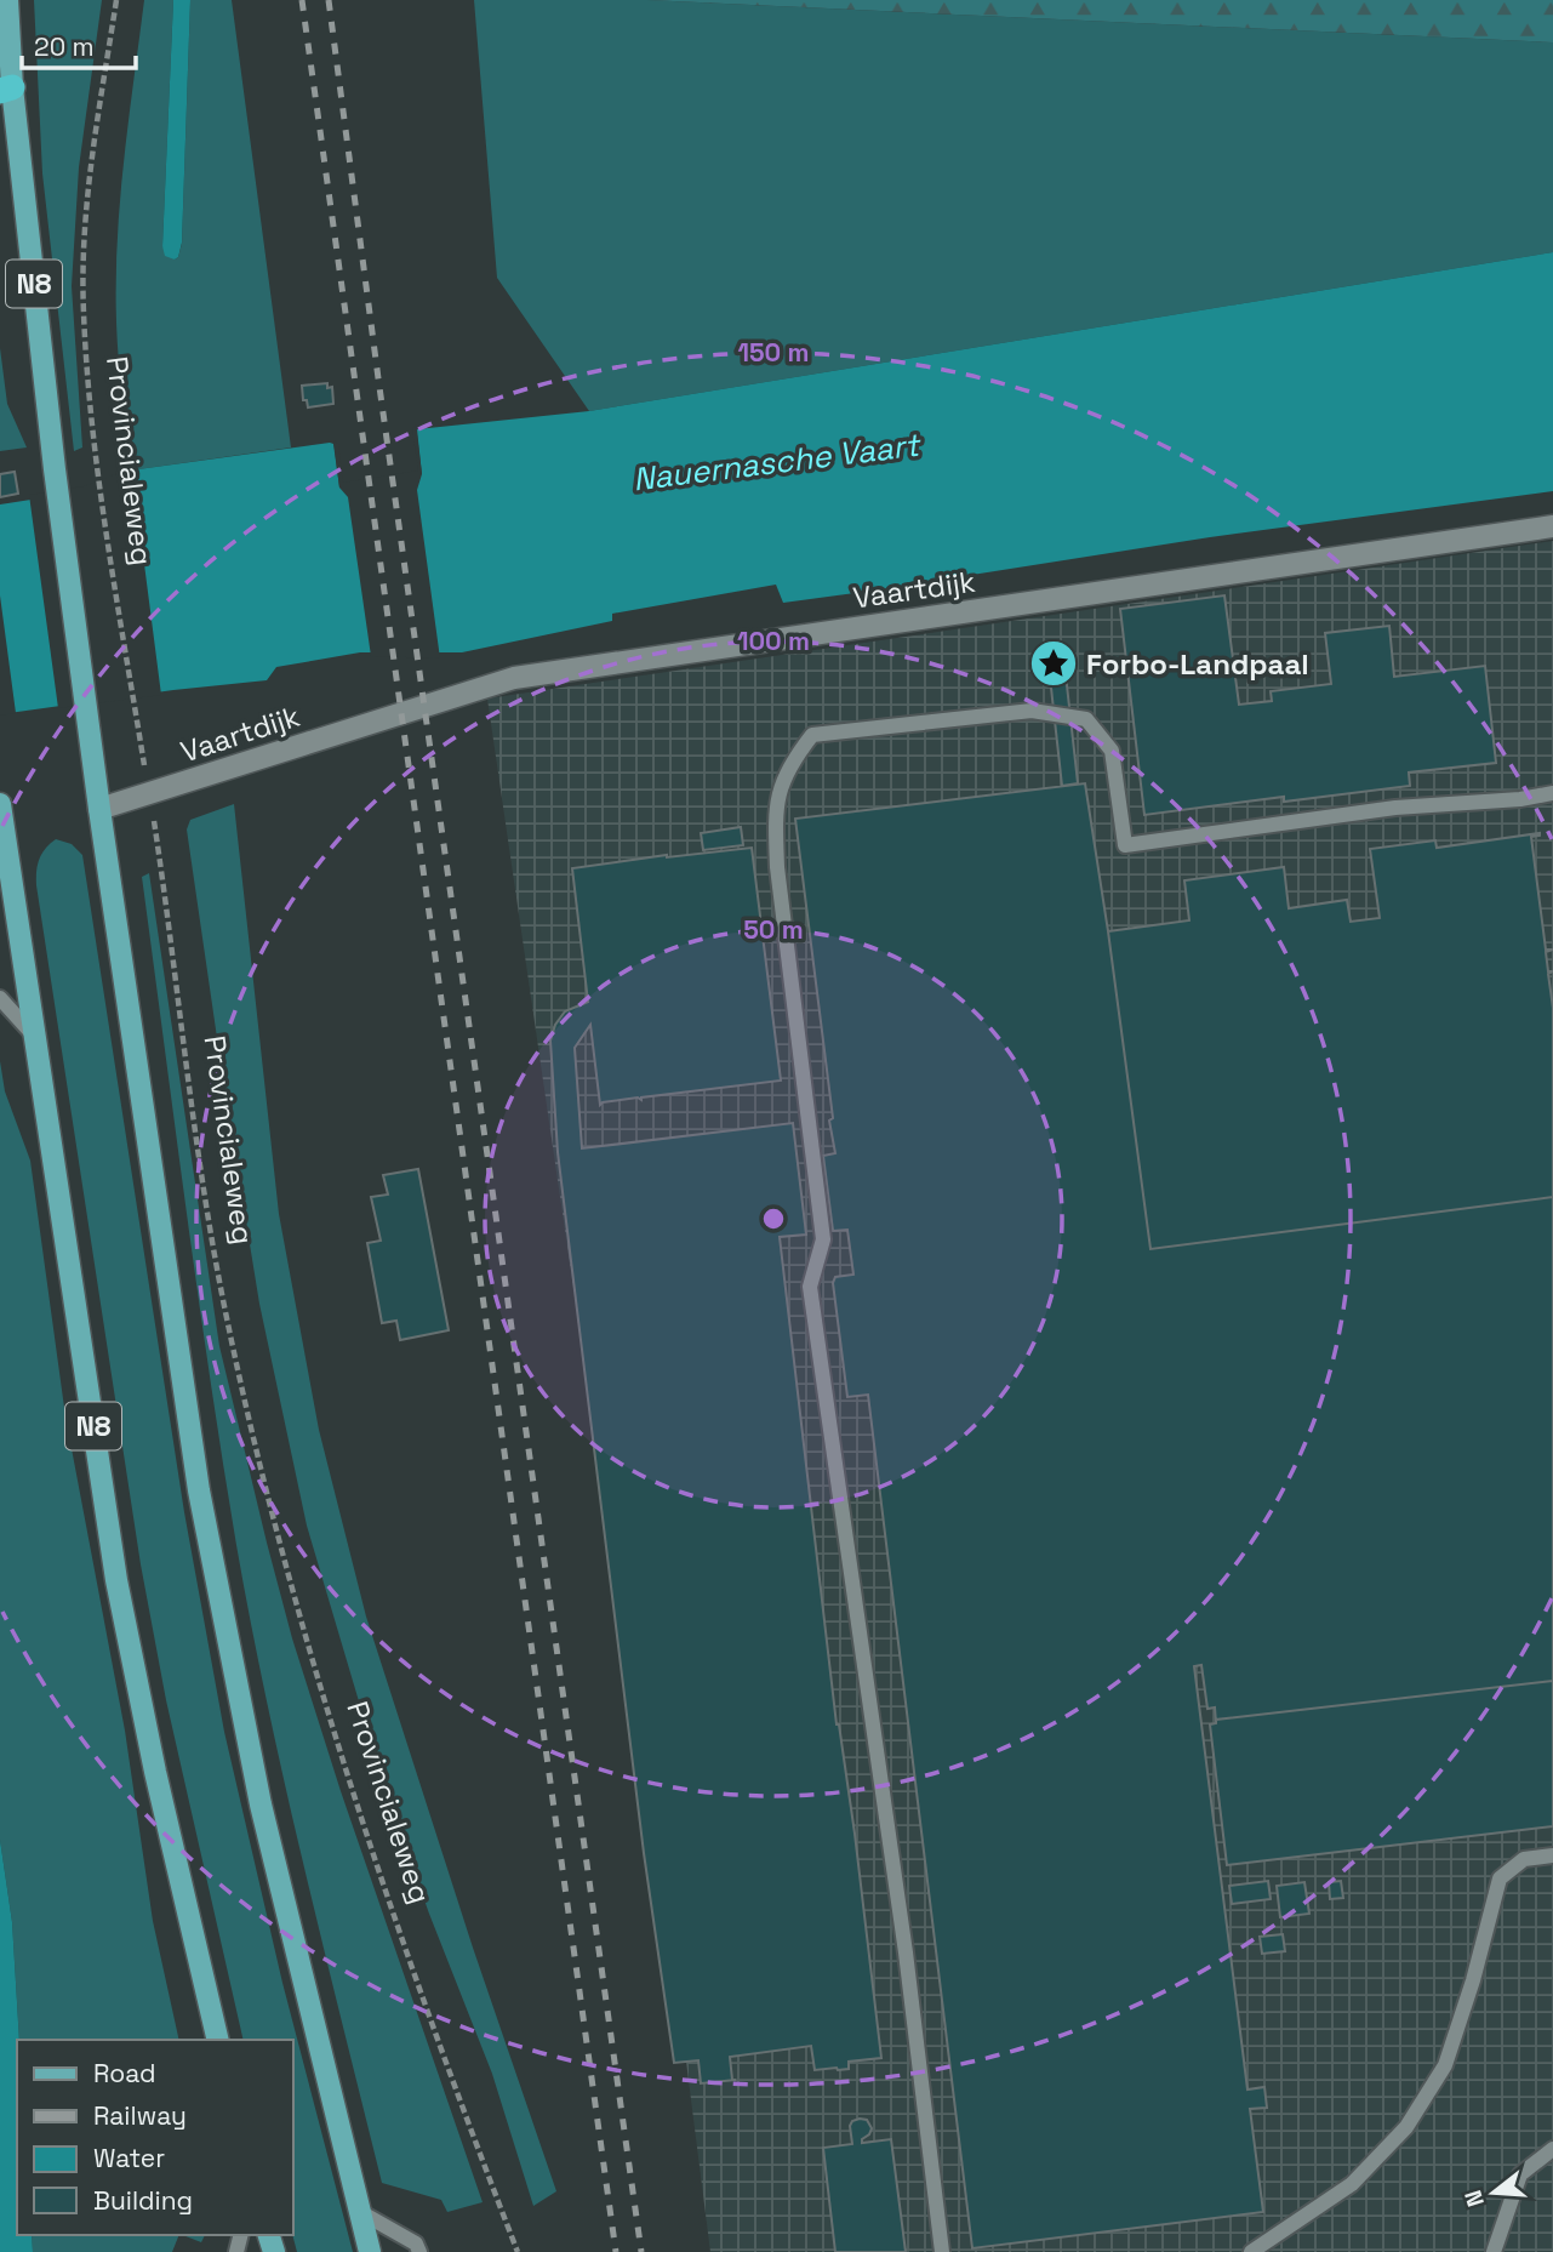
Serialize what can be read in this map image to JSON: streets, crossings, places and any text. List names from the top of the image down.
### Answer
{
  "streets": {
    "main road": ["N8"],
    "street": ["Vaartdijk"],
    "path": ["Provincialeweg"]
  },
  "crossings": [
    ["N8", "Vaartdijk"],
    ["Provincialeweg", "Vaartdijk"]
  ],
  "water": ["Nauernasche Vaart"],
  "places": {
    "place": ["Forbo-Landpaal"]
  },
  "legend": [
    "Road",
    "Railway",
    "Water",
    "Building"
  ],
  "scale_bar": "20 m",
  "north": "left",
  "rings": ["150 m", "100 m", "50 m"]
}
